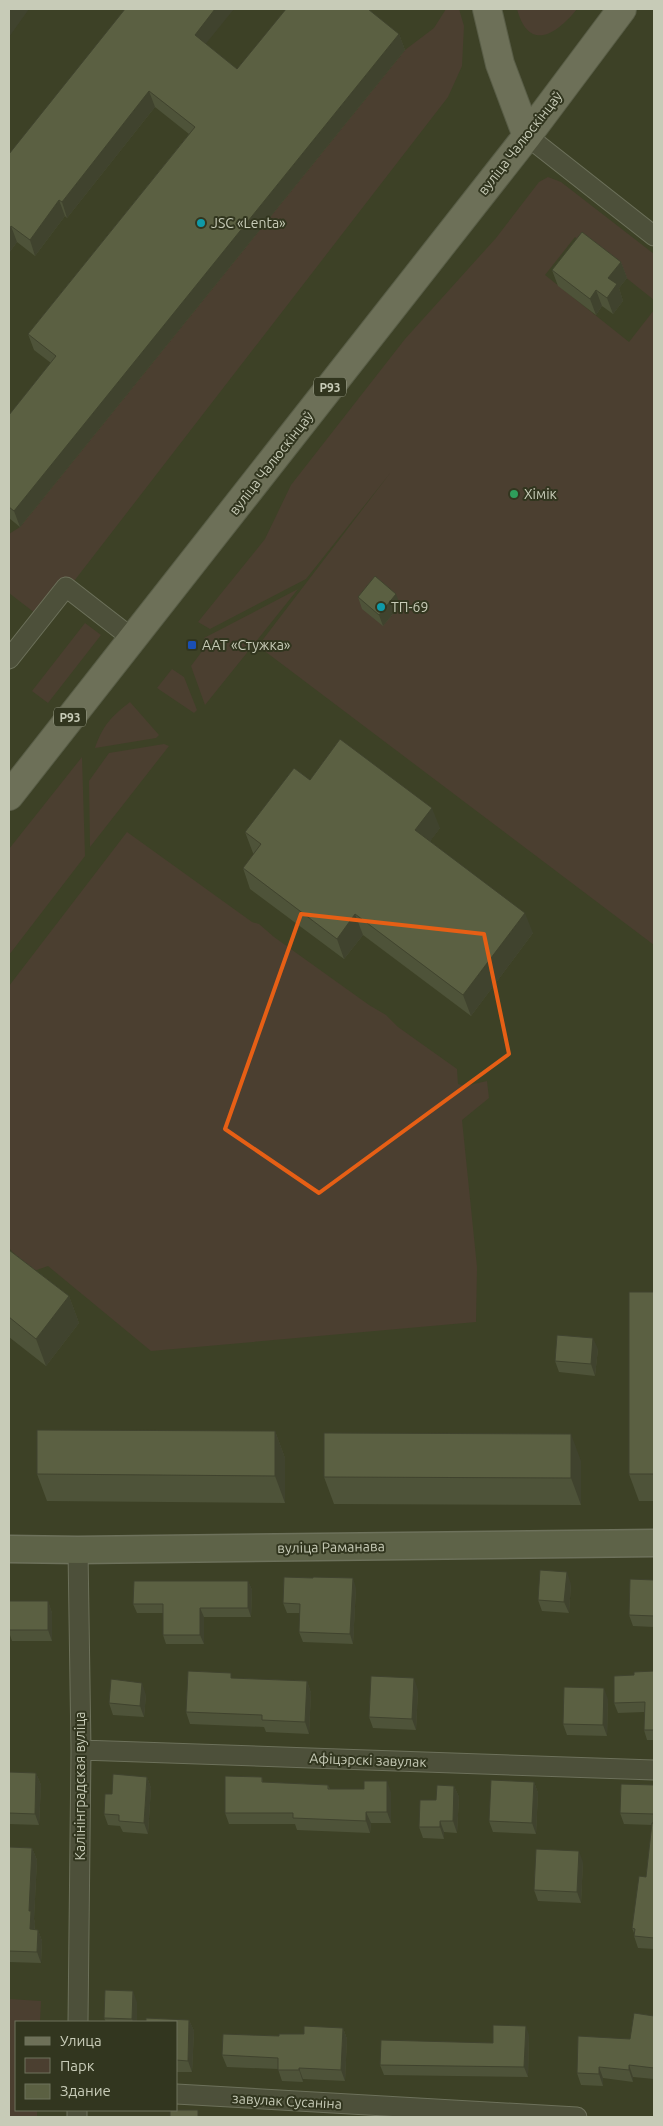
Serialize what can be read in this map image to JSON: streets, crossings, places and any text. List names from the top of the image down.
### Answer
{
  "streets": {
    "main road": ["вуліца Чалюскінцаў", "Р93", "вуліца Раманава"],
    "street": ["Афіцэрскі завулак", "Калінінградская вуліца", "завулак Сусаніна"]
  },
  "crossings": [
    ["вуліца Раманава", "Калінінградская вуліца"],
    ["Афіцэрскі завулак", "Калінінградская вуліца"]
  ],
  "places": {
    "other": ["JSC «Lenta»", "Хімік", "ТП-69"],
    "transit": ["ААТ «Стужка»"]
  },
  "legend": ["Улица", "Парк", "Здание"]
}
